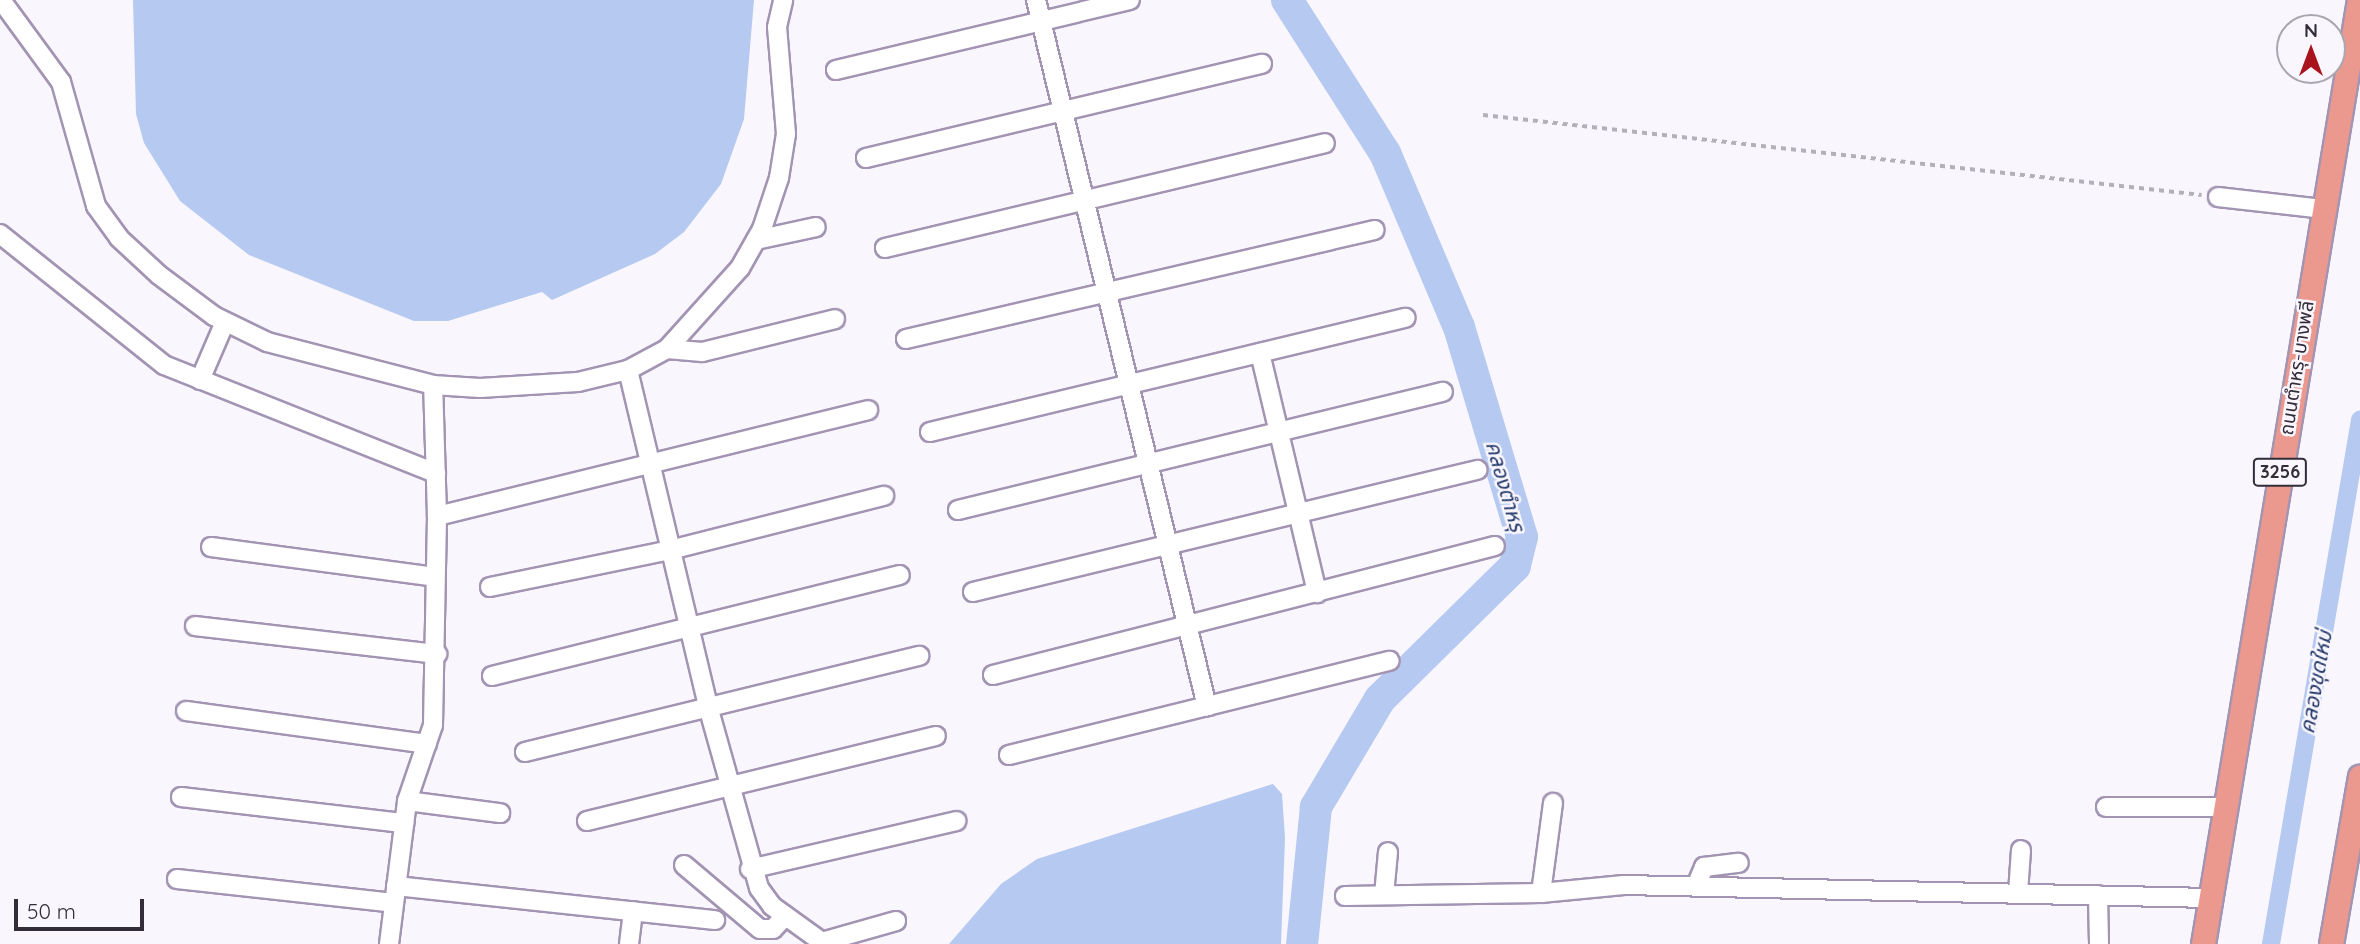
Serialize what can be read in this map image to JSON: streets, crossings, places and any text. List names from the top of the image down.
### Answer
{
  "streets": {
    "main road": ["ถนนตำหรุ-บางพลี", "3256"]
  },
  "water": ["คลองตำหรุ", "คลองขุดใหม่"],
  "scale_bar": "50 m",
  "north": "top"
}
